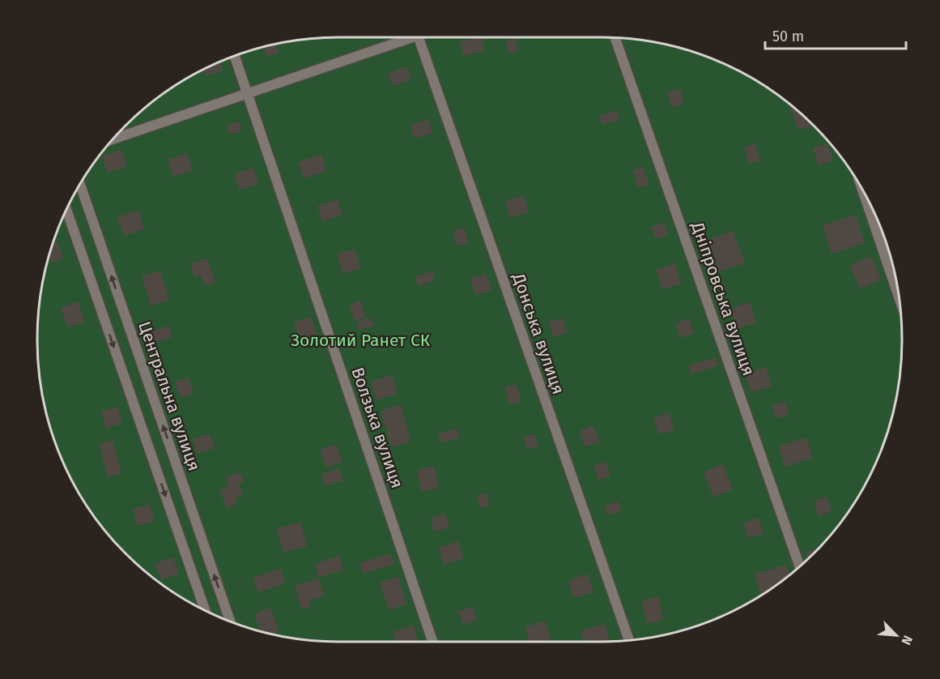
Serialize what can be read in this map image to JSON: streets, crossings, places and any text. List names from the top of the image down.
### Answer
{
  "streets": {
    "street": [
      "Дніпровська вулиця",
      "Донська вулиця",
      "Центральна вулиця",
      "Волзька вулиця"
    ]
  },
  "parks": ["Золотий Ранет СК"],
  "scale_bar": "50 m",
  "north": "bottom right"
}
